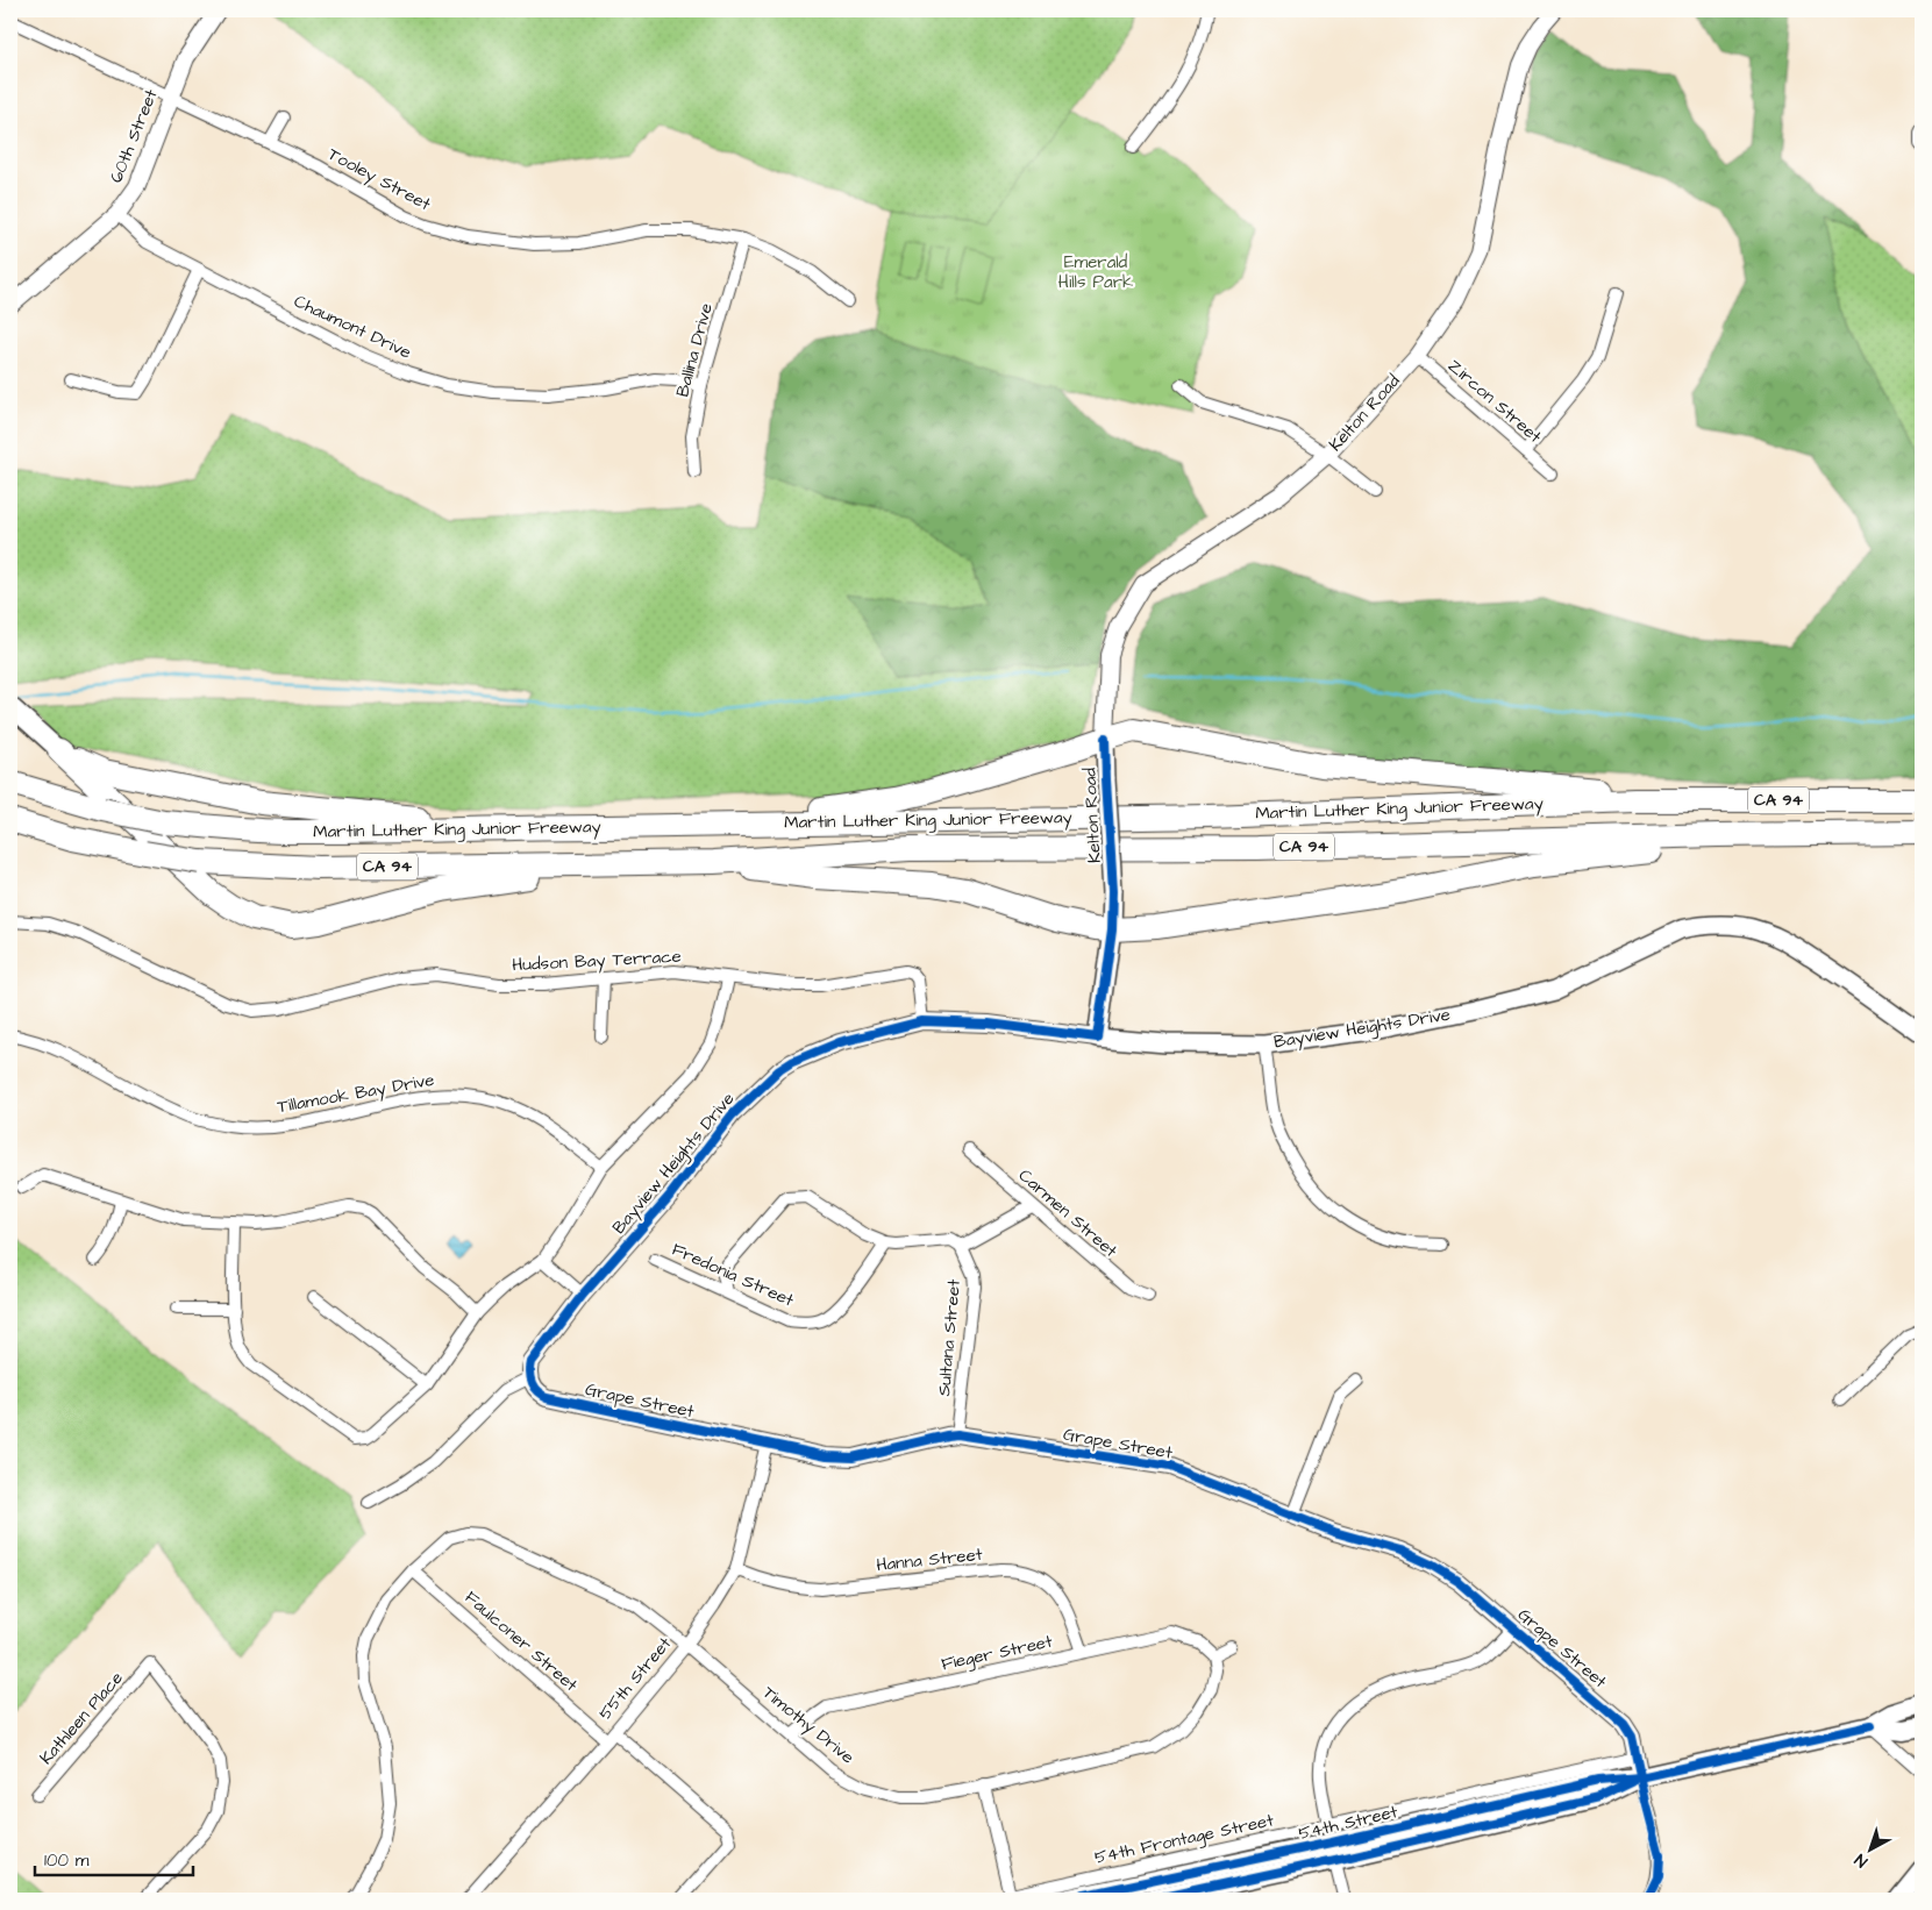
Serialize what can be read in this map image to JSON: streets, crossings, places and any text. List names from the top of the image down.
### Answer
{
  "streets": {
    "highway": ["CA 94", "Martin Luther King Junior Freeway"],
    "main road": ["Kelton Road", "Bayview Heights Drive", "54th Street"],
    "street": [
      "60th Street",
      "Tooley Street",
      "Chaumont Drive",
      "Ballina Drive",
      "Zircon Street",
      "Hudson Bay Terrace",
      "Tillamook Bay Drive",
      "Carmen Street",
      "Fredonia Street",
      "Sultana Street",
      "Grape Street",
      "Hanna Street",
      "Faulconer Street",
      "Fieger Street",
      "55th Street",
      "Kathleen Place",
      "Timothy Drive",
      "54th Frontage Street"
    ]
  },
  "crossings": [
    ["60th Street", "Tooley Street"],
    ["60th Street", "Chaumont Drive"],
    ["Tooley Street", "Ballina Drive"],
    ["Chaumont Drive", "Ballina Drive"],
    ["Zircon Street", "Kelton Road"],
    ["Kelton Road", "Bayview Heights Drive"],
    ["Hudson Bay Terrace", "Bayview Heights Drive"],
    ["Bayview Heights Drive", "Grape Street"],
    ["Sultana Street", "Grape Street"],
    ["Grape Street", "55th Street"],
    ["Grape Street", "54th Street"],
    ["Grape Street", "54th Frontage Street"],
    ["Hanna Street", "Fieger Street"],
    ["Hanna Street", "55th Street"],
    ["Faulconer Street", "55th Street"],
    ["Faulconer Street", "Timothy Drive"],
    ["Fieger Street", "Timothy Drive"],
    ["55th Street", "Timothy Drive"]
  ],
  "parks": ["Emerald Hills Park"],
  "scale_bar": "100 m",
  "north": "bottom left"
}
